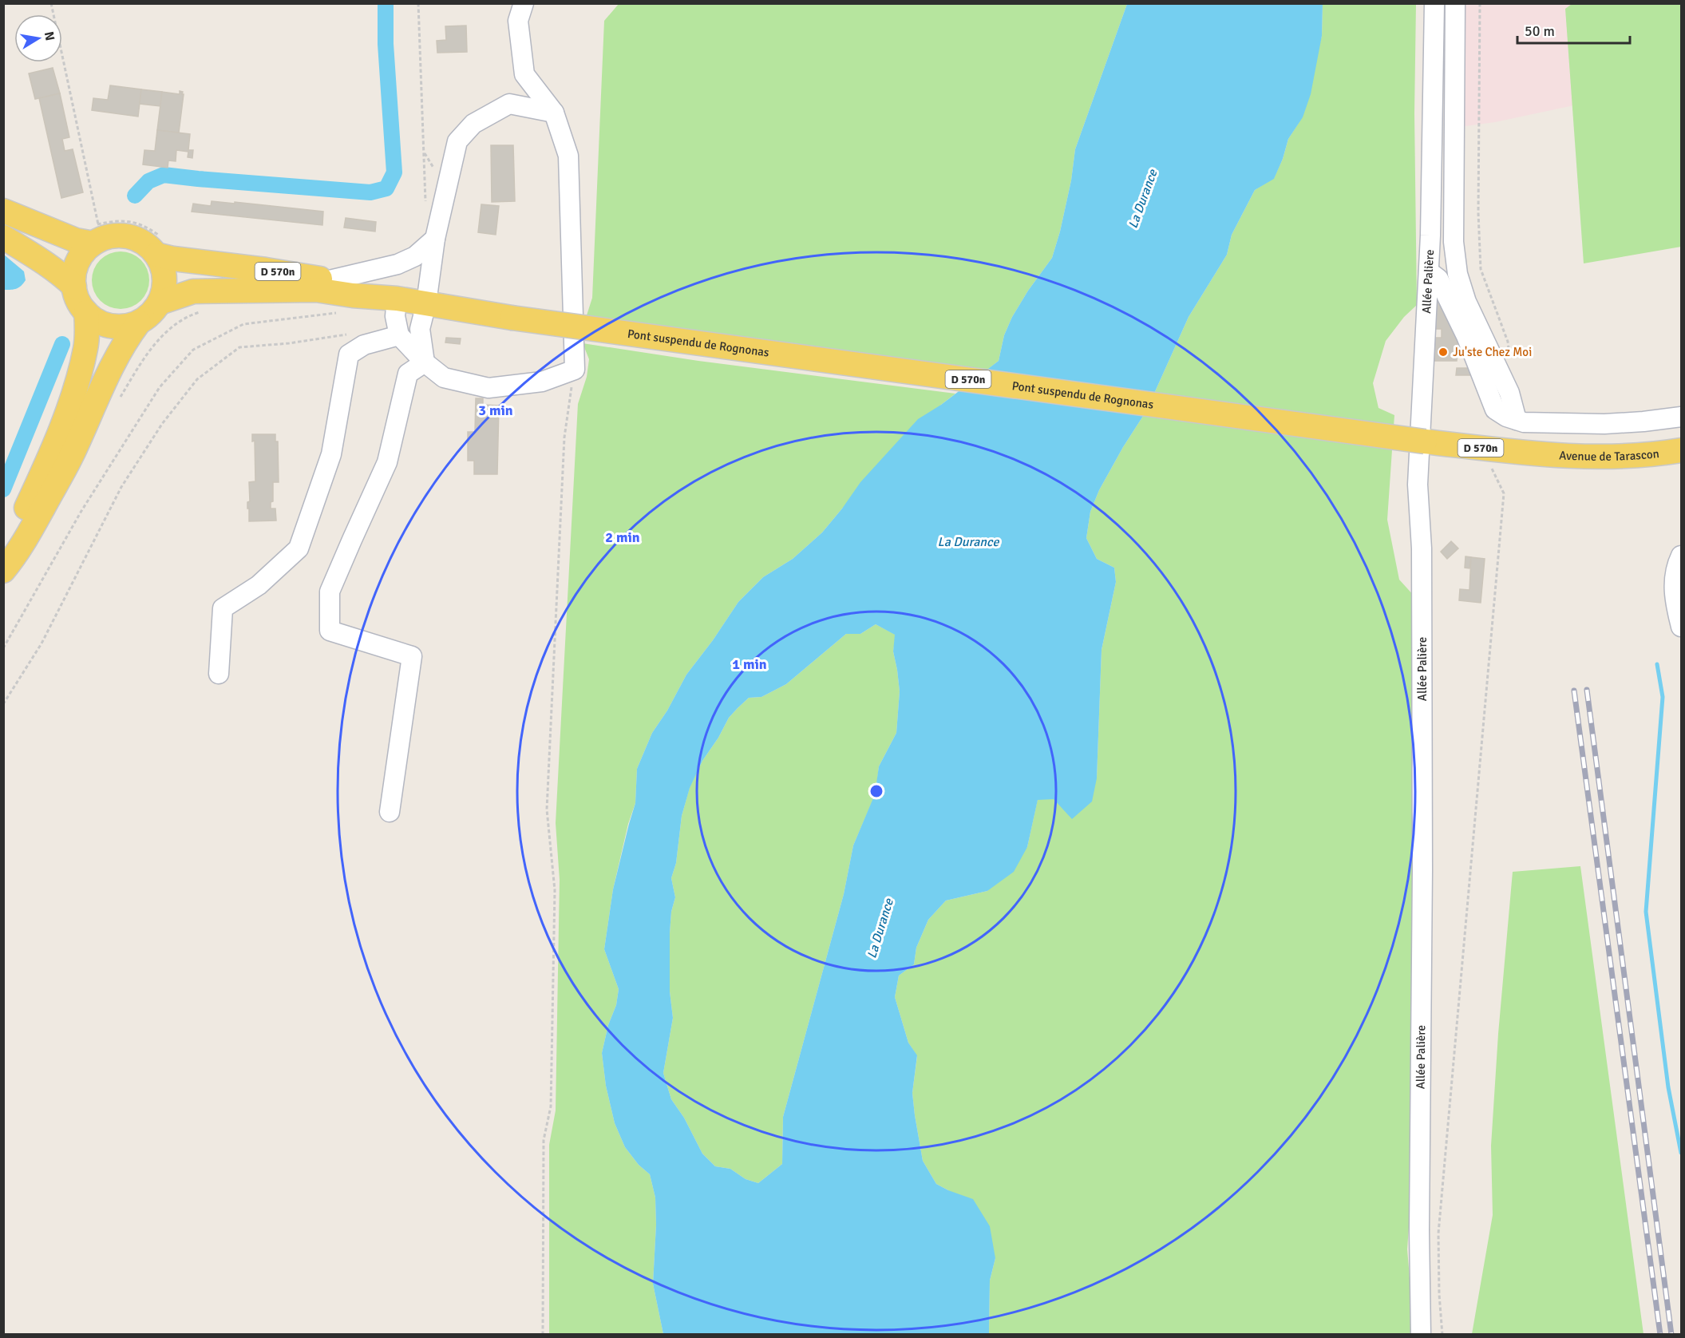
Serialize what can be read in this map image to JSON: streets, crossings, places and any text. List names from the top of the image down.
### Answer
{
  "streets": {
    "main road": ["D 570n", "Pont suspendu de Rognonas", "Avenue de Tarascon"],
    "street": ["Allée Palière"]
  },
  "crossings": [
    ["D 570n", "Pont suspendu de Rognonas"],
    ["Pont suspendu de Rognonas", "Avenue de Tarascon"]
  ],
  "water": ["La Durance"],
  "places": ["Ju'ste Chez Moi"],
  "scale_bar": "50 m",
  "north": "right",
  "rings": ["3 min", "2 min", "1 min"]
}
